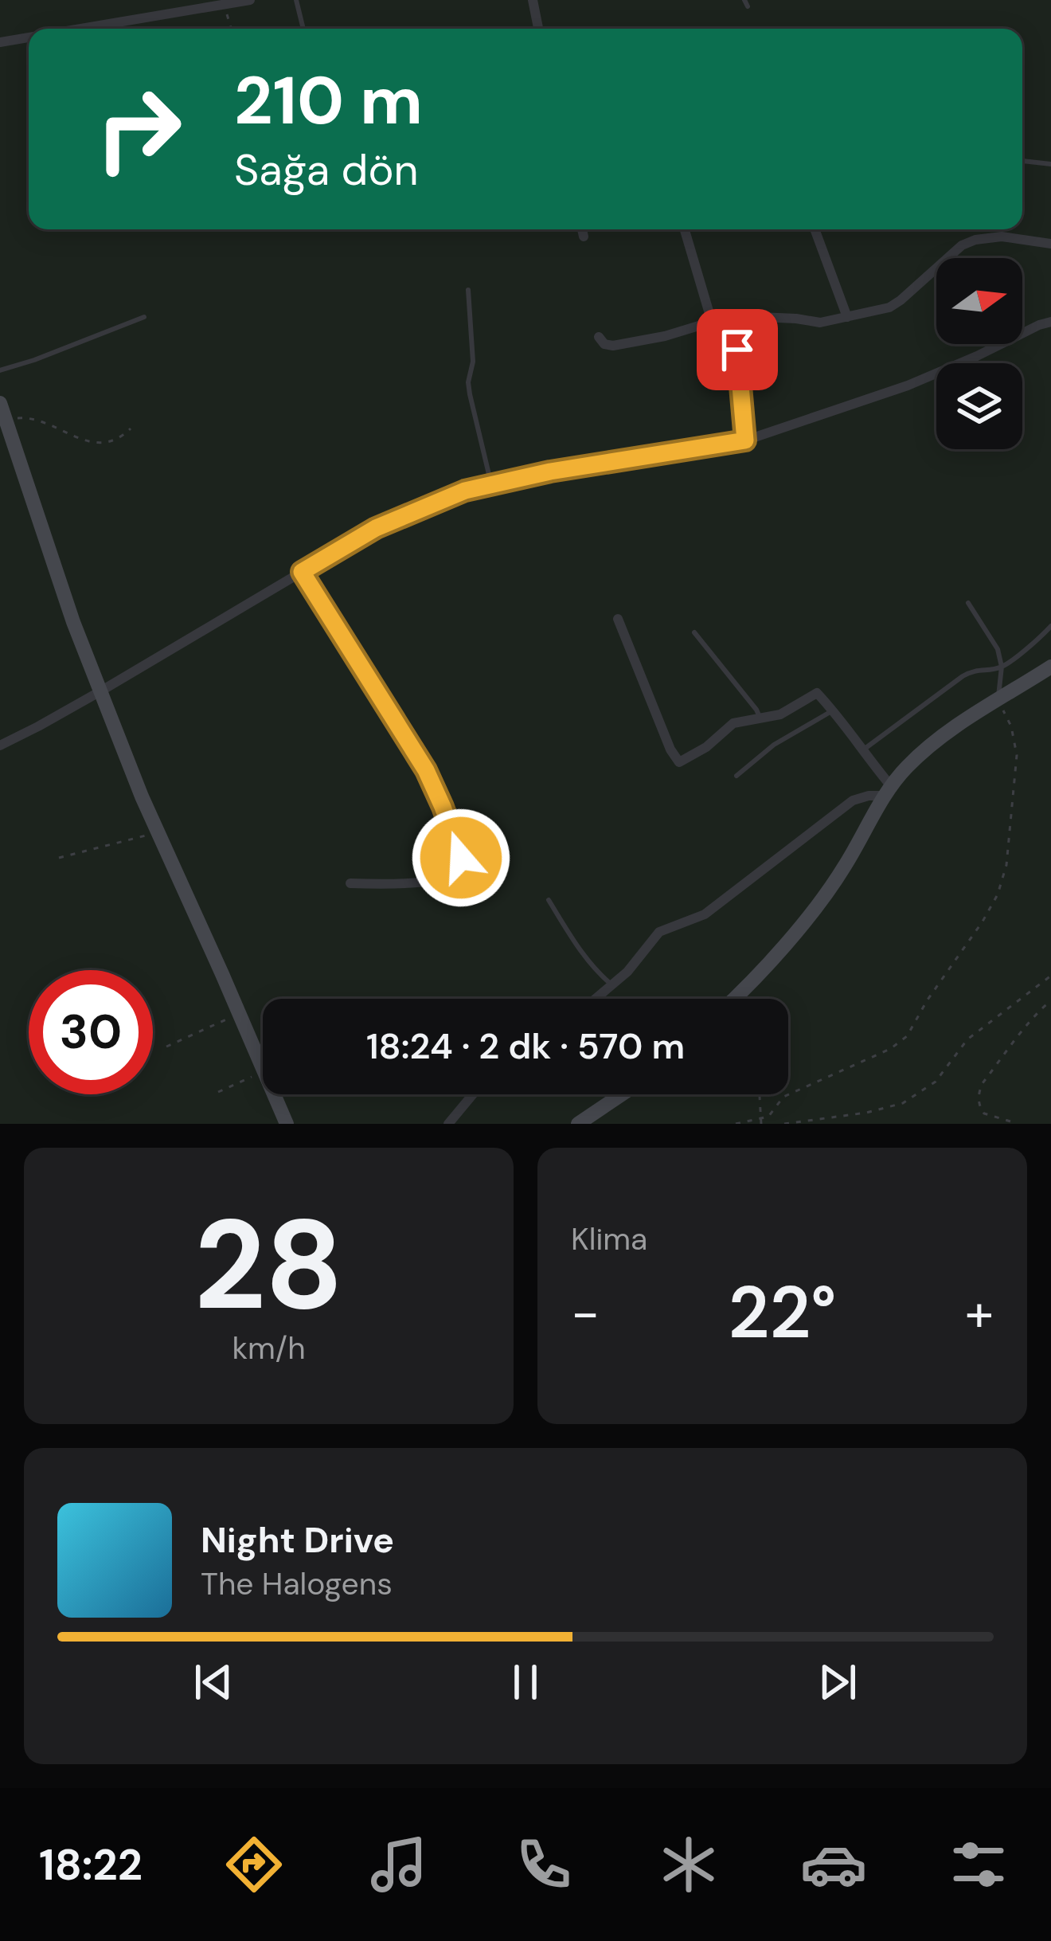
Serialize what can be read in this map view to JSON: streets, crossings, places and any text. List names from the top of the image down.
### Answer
{
  "north": "right",
  "page": {
    "turn": ["210 m", "Sağa dön"],
    "limit": "30",
    "trip": "18:24 · 2 dk · 570 m",
    "tile": [
      ["28", "km/h"],
      "Klima"
    ],
    "heat": ["−", "22°", "+"],
    "song": ["Night Drive", "The Halogens"],
    "tabs": "18:22"
  }
}
